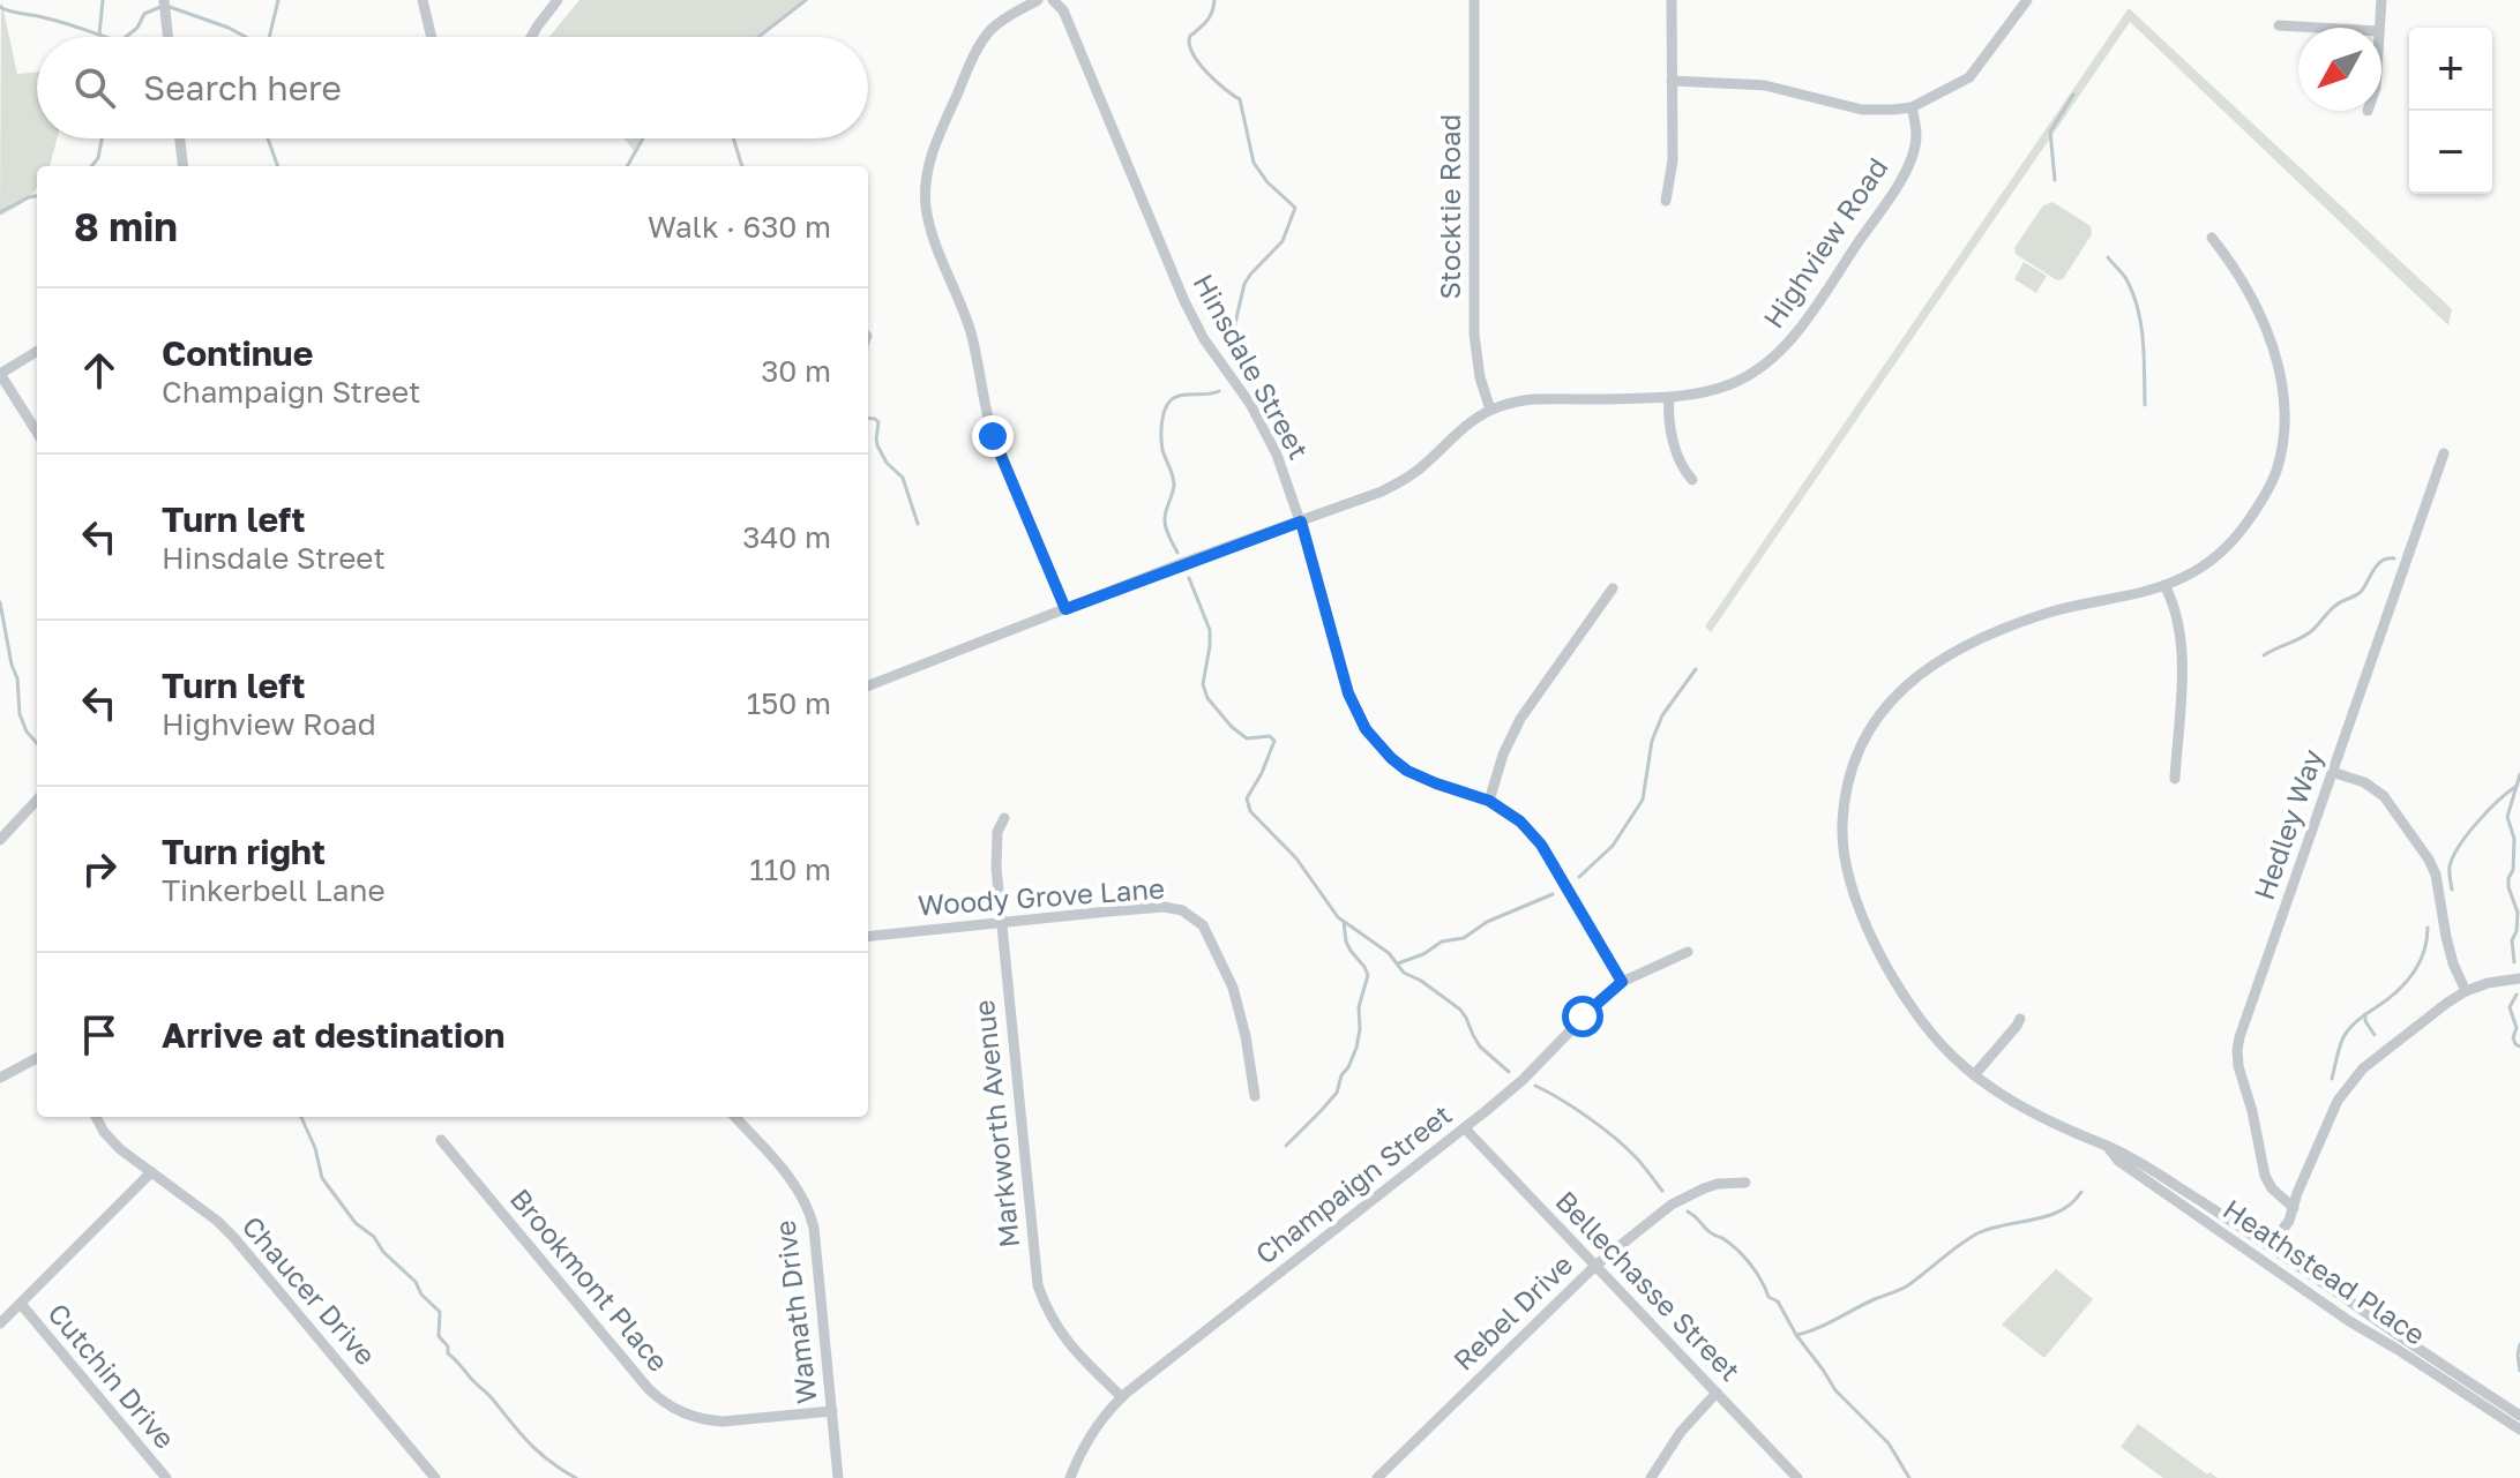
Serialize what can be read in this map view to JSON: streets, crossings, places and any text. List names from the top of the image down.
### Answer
{
  "streets": {
    "street": [
      "Stocktie Road",
      "Highview Road",
      "Hinsdale Street",
      "Hedley Way",
      "Woody Grove Lane",
      "Markworth Avenue",
      "Champaign Street",
      "Heathstead Place",
      "Brookmont Place",
      "Bellechasse Street",
      "Chaucer Drive",
      "Wamath Drive",
      "Rebel Drive",
      "Cutchin Drive"
    ]
  },
  "crossings": [
    ["Stocktie Road", "Highview Road"],
    ["Highview Road", "Hinsdale Street"],
    ["Hinsdale Street", "Champaign Street"],
    ["Woody Grove Lane", "Markworth Avenue"],
    ["Markworth Avenue", "Champaign Street"],
    ["Champaign Street", "Bellechasse Street"],
    ["Brookmont Place", "Wamath Drive"],
    ["Bellechasse Street", "Rebel Drive"]
  ],
  "north": "bottom left",
  "page": {
    "map_buttons": ["+", "−"],
    "search": "Search here",
    "heading": ["8 min", "Walk · 630 m"],
    "list": [
      ["Continue", "Champaign Street", "30 m"],
      ["Turn left", "Hinsdale Street", "340 m"],
      ["Turn left", "Highview Road", "150 m"],
      ["Turn right", "Tinkerbell Lane", "110 m"],
      "Arrive at destination"
    ]
  }
}
